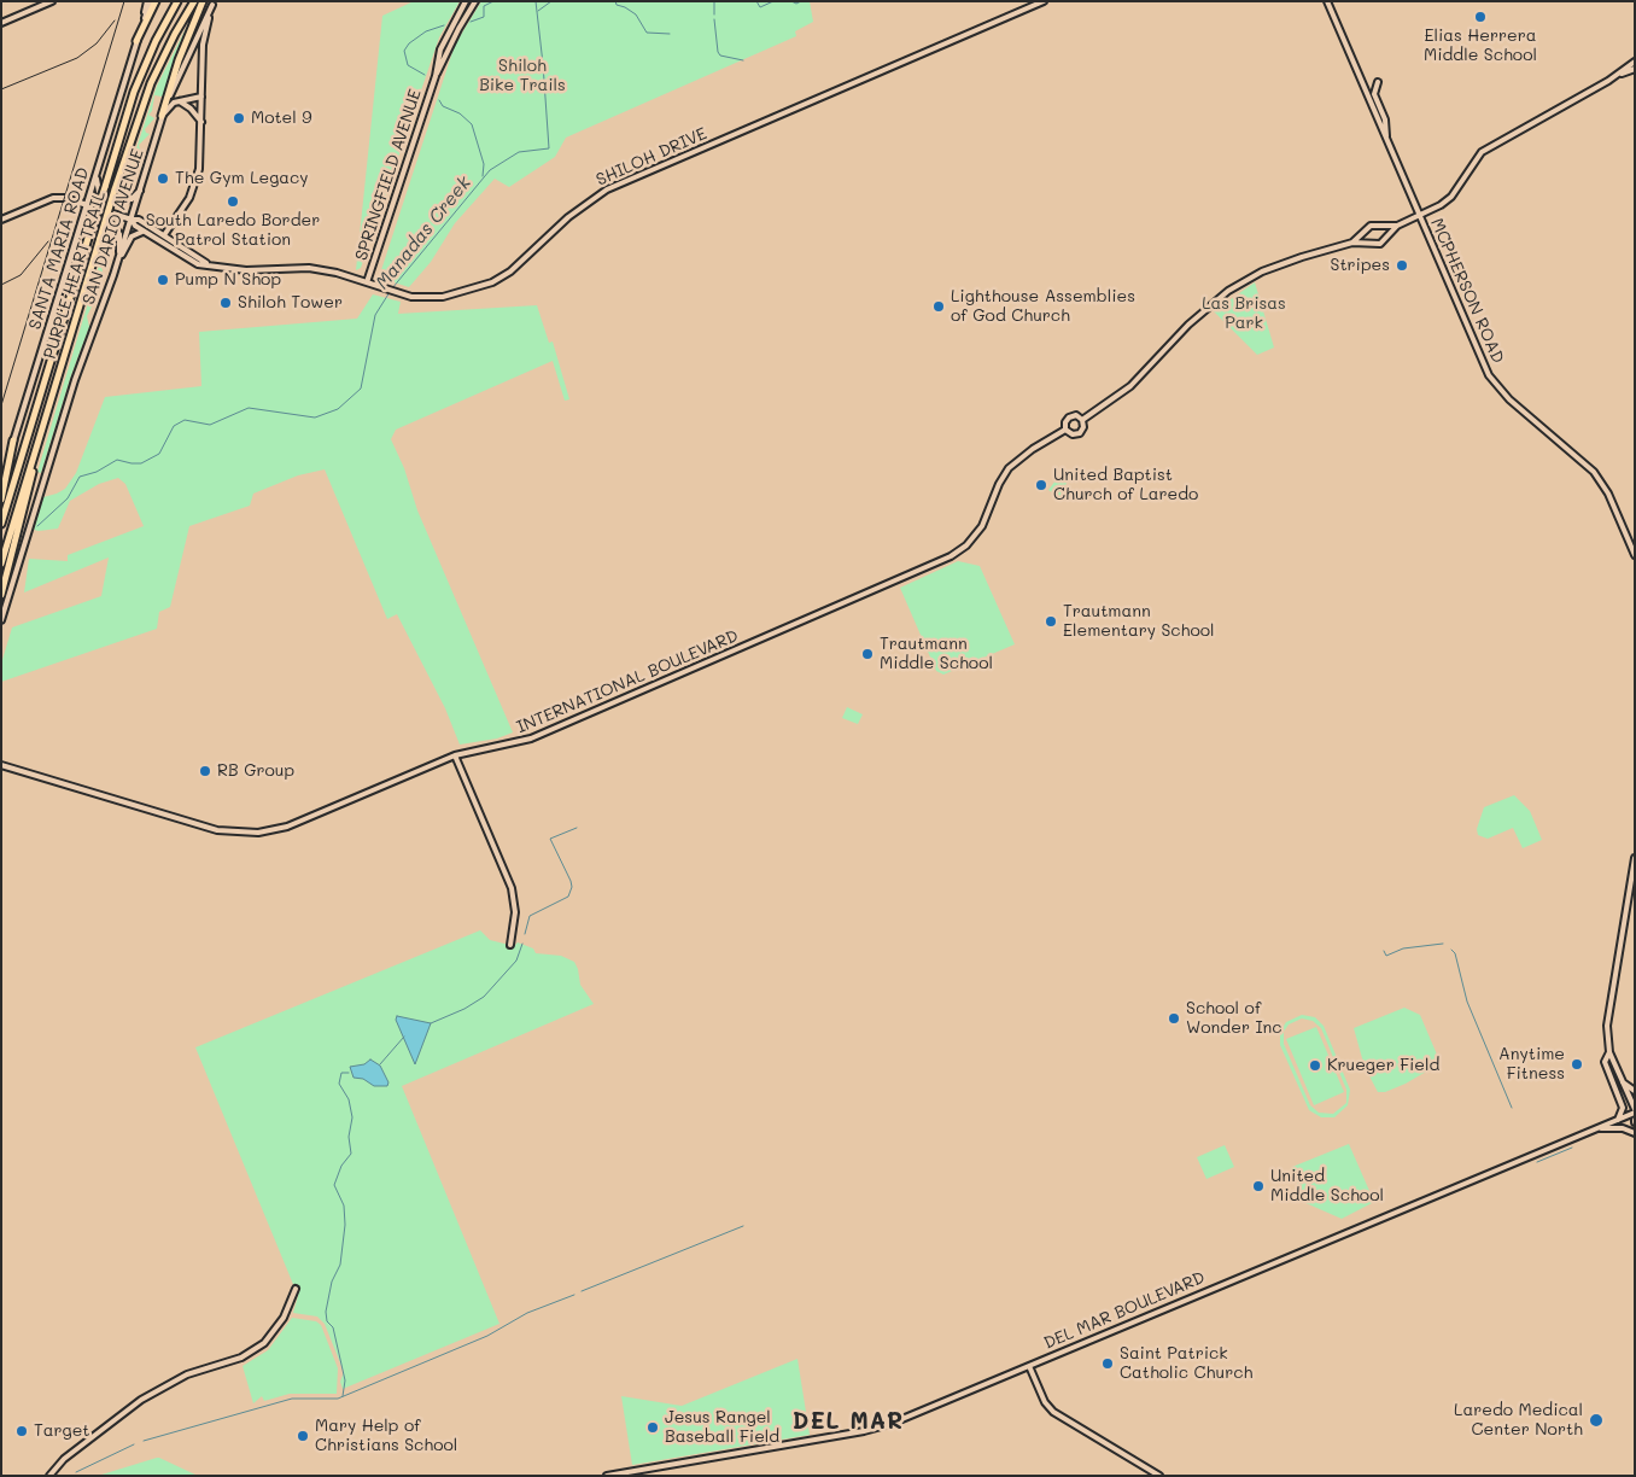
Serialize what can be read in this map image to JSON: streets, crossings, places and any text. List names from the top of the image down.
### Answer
{
  "streets": {
    "highway": ["PURPLE HEART TRAIL"],
    "main road": [
      "SHILOH DRIVE",
      "SPRINGFIELD AVENUE",
      "SAN DARIO AVENUE",
      "SANTA MARIA ROAD",
      "MCPHERSON ROAD",
      "INTERNATIONAL BOULEVARD",
      "DEL MAR BOULEVARD"
    ]
  },
  "crossings": [
    ["SHILOH DRIVE", "SPRINGFIELD AVENUE"],
    ["SHILOH DRIVE", "SAN DARIO AVENUE"],
    ["SHILOH DRIVE", "SANTA MARIA ROAD"],
    ["MCPHERSON ROAD", "INTERNATIONAL BOULEVARD"]
  ],
  "districts": ["DEL MAR"],
  "water": ["Manadas Creek"],
  "parks": ["Shiloh Bike Trails", "Las Brisas Park"],
  "places": [
    "Elias Herrera Middle School",
    "Motel 9",
    "The Gym Legacy",
    "South Laredo Border Patrol Station",
    "Stripes",
    "Pump N Shop",
    "Shiloh Tower",
    "Lighthouse Assemblies of God Church",
    "United Baptist Church of Laredo",
    "Trautmann Elementary School",
    "Trautmann Middle School",
    "RB Group",
    "School of Wonder Inc",
    "Anytime Fitness",
    "Krueger Field",
    "United Middle School",
    "Saint Patrick Catholic Church",
    "Laredo Medical Center North",
    "Jesus Rangel Baseball Field",
    "Target",
    "Mary Help of Christians School"
  ]
}
